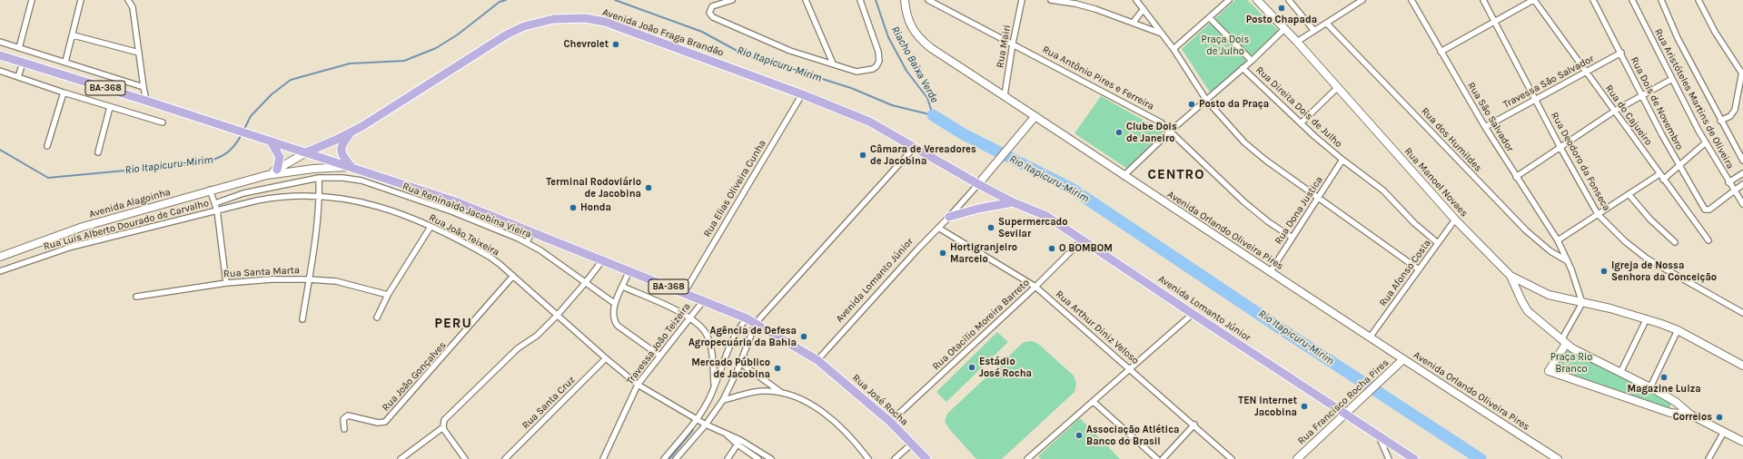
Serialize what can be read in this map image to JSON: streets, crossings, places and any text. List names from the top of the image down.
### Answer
{
  "streets": {
    "main road": [
      "Avenida João Fraga Brandão",
      "BA-368",
      "Avenida Lomanto Júnior",
      "Rua José Rocha"
    ],
    "street": [
      "Rua Mairi",
      "Rua Antônio Pires e Ferreira",
      "Travessa São Salvador",
      "Rua Aristóteles Martins de Oliveira",
      "Rua Dois de Novembro",
      "Rua Direita Dois de Julho",
      "Rua do Cajueiro",
      "Rua São Salvador",
      "Rua dos Humildes",
      "Rua Deodoro da Fonseca",
      "Rua Manoel Novaes",
      "Rua Elias Oliveira Cunha",
      "Avenida Alagoinha",
      "Rua Reninaldo Jacobina Vieira",
      "Rua Dona Justica",
      "Rua Luís Alberto Dourado de Carvalho",
      "Avenida Orlando Oliveira Pires",
      "Rua João Teixeira",
      "Rua Santa Marta",
      "Rua Afonso Costa",
      "Rua Otacilio Moreira Barreto",
      "Rua Arthur Diniz Veloso",
      "Travessa João Teizeira",
      "Rua João Gonçalves",
      "Rua Francisco Rocha Pires",
      "Rua Santa Cruz"
    ]
  },
  "crossings": [
    ["Avenida João Fraga Brandão", "BA-368"],
    ["Avenida João Fraga Brandão", "Rua Elias Oliveira Cunha"],
    ["Avenida João Fraga Brandão", "Avenida Lomanto Júnior"],
    ["Rua Mairi", "Rua Antônio Pires e Ferreira"],
    ["Rua Mairi", "Avenida Orlando Oliveira Pires"],
    ["Rua Antônio Pires e Ferreira", "Rua Dona Justica"],
    ["Travessa São Salvador", "Rua Dois de Novembro"],
    ["Travessa São Salvador", "Rua do Cajueiro"],
    ["Travessa São Salvador", "Rua São Salvador"],
    ["Travessa São Salvador", "Rua Deodoro da Fonseca"],
    ["BA-368", "Rua Elias Oliveira Cunha"],
    ["BA-368", "Avenida Lomanto Júnior"],
    ["BA-368", "Travessa João Teizeira"],
    ["BA-368", "Rua José Rocha"],
    ["Rua Aristóteles Martins de Oliveira", "Rua Dois de Novembro"],
    ["Rua Direita Dois de Julho", "Rua Dona Justica"],
    ["Rua Direita Dois de Julho", "Rua Afonso Costa"],
    ["Rua São Salvador", "Rua dos Humildes"],
    ["Rua São Salvador", "Rua Manoel Novaes"],
    ["Rua Manoel Novaes", "Rua Afonso Costa"],
    ["Rua Dona Justica", "Avenida Orlando Oliveira Pires"],
    ["Rua Luís Alberto Dourado de Carvalho", "Rua João Teixeira"],
    ["Avenida Orlando Oliveira Pires", "Rua Afonso Costa"],
    ["Avenida Orlando Oliveira Pires", "Rua Francisco Rocha Pires"],
    ["Rua João Teixeira", "Travessa João Teizeira"],
    ["Rua João Teixeira", "Rua João Gonçalves"],
    ["Rua João Teixeira", "Rua Santa Cruz"],
    ["Avenida Lomanto Júnior", "Rua Otacilio Moreira Barreto"],
    ["Avenida Lomanto Júnior", "Rua Arthur Diniz Veloso"],
    ["Avenida Lomanto Júnior", "Rua José Rocha"],
    ["Avenida Lomanto Júnior", "Rua Francisco Rocha Pires"],
    ["Rua Otacilio Moreira Barreto", "Rua Arthur Diniz Veloso"],
    ["Rua Otacilio Moreira Barreto", "Rua José Rocha"]
  ],
  "districts": ["CENTRO", "PERU"],
  "water": ["Rio Itapicuru-Mirim", "Riacho Baixa Verde"],
  "parks": ["Praça Dois de Julho", "Praça Rio Branco"],
  "places": [
    "Posto Chapada",
    "Chevrolet",
    "Posto da Praça",
    "Clube Dois de Janeiro",
    "Câmara de Vereadores de Jacobina",
    "Terminal Rodoviário de Jacobina",
    "Honda",
    "Supermercado Sevilar",
    "O BOMBOM",
    "Hortigranjeiro Marcelo",
    "Igreja de Nossa Senhora da Conceição",
    "Agência de Defesa Agropecuária da Bahia",
    "Estádio José Rocha",
    "Mercado Público de Jacobina",
    "Magazine Luiza",
    "TEN Internet Jacobina",
    "Correios",
    "Associação Atlética Banco do Brasil"
  ]
}
